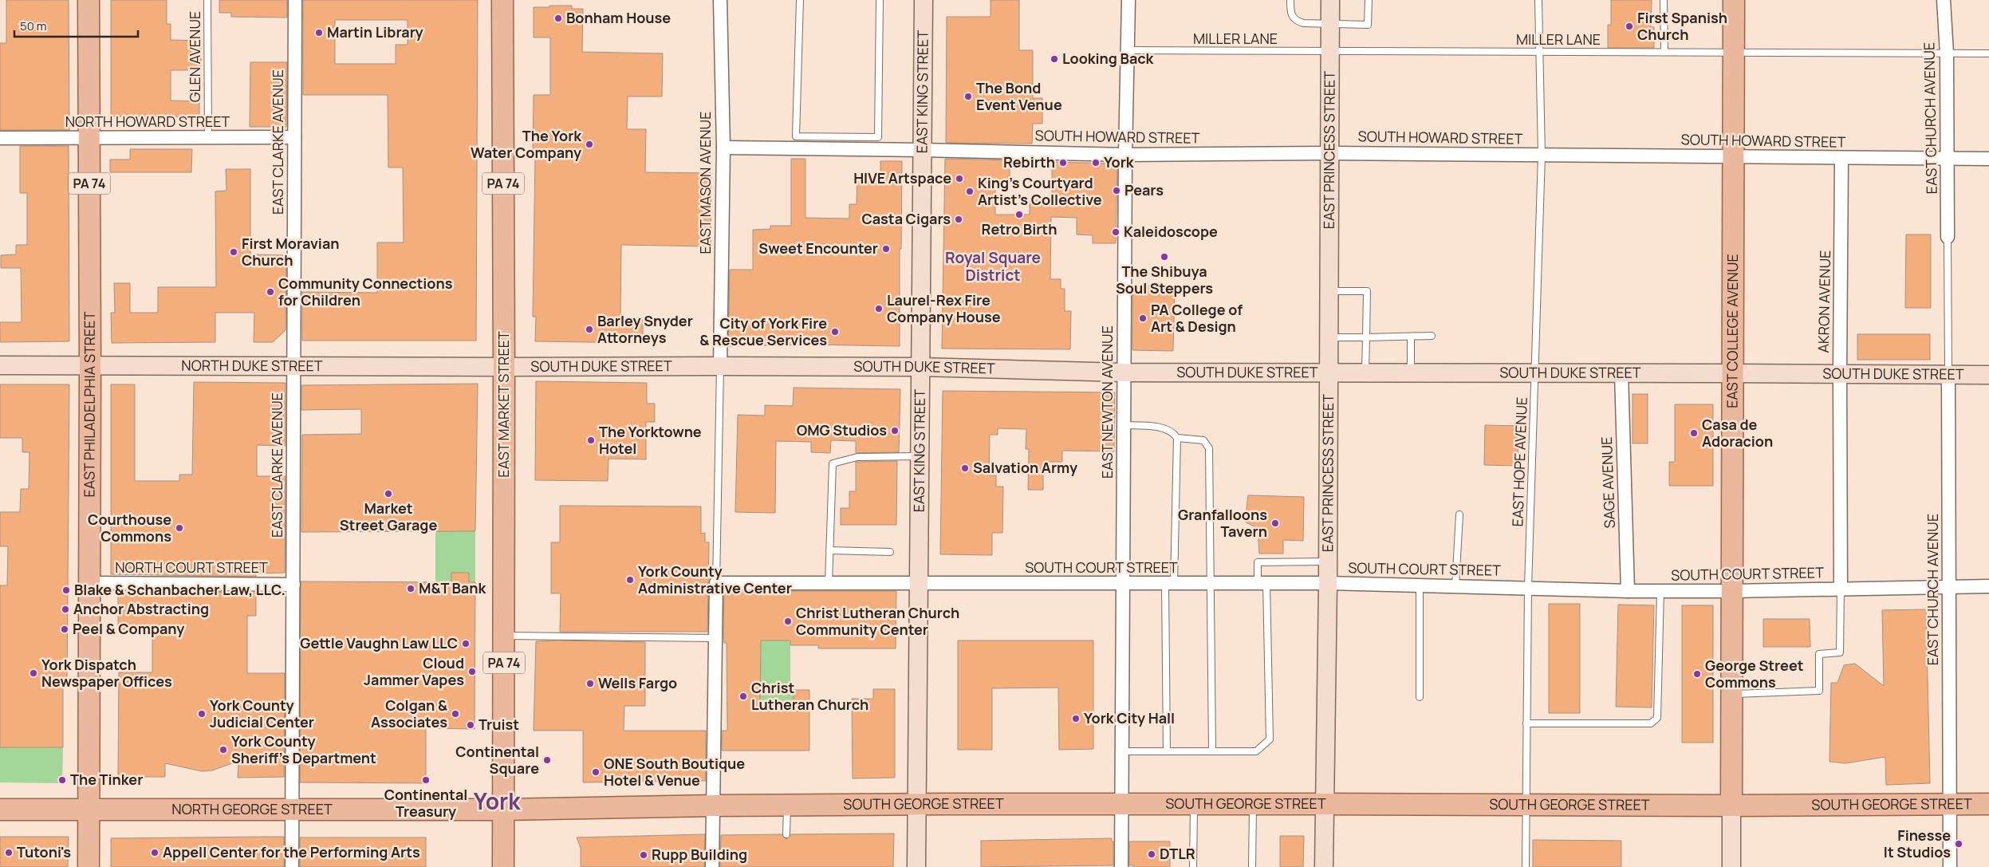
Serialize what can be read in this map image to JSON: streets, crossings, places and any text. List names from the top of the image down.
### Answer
{
  "streets": {
    "main road": [
      "PA 74",
      "EAST COLLEGE AVENUE",
      "EAST PHILADELPHIA STREET",
      "EAST MARKET STREET",
      "SOUTH GEORGE STREET",
      "NORTH GEORGE STREET"
    ],
    "street": [
      "EAST KING STREET",
      "EAST CHURCH AVENUE",
      "NORTH HOWARD STREET",
      "SOUTH HOWARD STREET",
      "EAST CLARKE AVENUE",
      "EAST PRINCESS STREET",
      "EAST MASON AVENUE",
      "AKRON AVENUE",
      "NORTH DUKE STREET",
      "SOUTH DUKE STREET",
      "EAST NEWTON AVENUE",
      "SAGE AVENUE",
      "NORTH COURT STREET",
      "SOUTH COURT STREET"
    ],
    "lane": ["MILLER LANE", "GLEN AVENUE", "EAST HOPE AVENUE"]
  },
  "crossings": [
    ["MILLER LANE", "EAST CHURCH AVENUE"],
    ["MILLER LANE", "EAST PRINCESS STREET"],
    ["MILLER LANE", "EAST COLLEGE AVENUE"],
    ["MILLER LANE", "EAST NEWTON AVENUE"],
    ["MILLER LANE", "EAST HOPE AVENUE"],
    ["GLEN AVENUE", "NORTH HOWARD STREET"],
    ["EAST KING STREET", "SOUTH HOWARD STREET"],
    ["EAST KING STREET", "SOUTH DUKE STREET"],
    ["EAST KING STREET", "SOUTH COURT STREET"],
    ["EAST KING STREET", "SOUTH GEORGE STREET"],
    ["EAST CHURCH AVENUE", "SOUTH HOWARD STREET"],
    ["EAST CHURCH AVENUE", "SOUTH DUKE STREET"],
    ["EAST CHURCH AVENUE", "SOUTH COURT STREET"],
    ["EAST CHURCH AVENUE", "SOUTH GEORGE STREET"],
    ["NORTH HOWARD STREET", "EAST CLARKE AVENUE"],
    ["NORTH HOWARD STREET", "EAST PHILADELPHIA STREET"],
    ["SOUTH HOWARD STREET", "EAST PRINCESS STREET"],
    ["SOUTH HOWARD STREET", "EAST MASON AVENUE"],
    ["SOUTH HOWARD STREET", "AKRON AVENUE"],
    ["SOUTH HOWARD STREET", "EAST COLLEGE AVENUE"],
    ["SOUTH HOWARD STREET", "EAST NEWTON AVENUE"],
    ["SOUTH HOWARD STREET", "EAST HOPE AVENUE"],
    ["EAST CLARKE AVENUE", "NORTH DUKE STREET"],
    ["EAST CLARKE AVENUE", "NORTH COURT STREET"],
    ["EAST CLARKE AVENUE", "NORTH GEORGE STREET"],
    ["EAST PRINCESS STREET", "SOUTH DUKE STREET"],
    ["EAST PRINCESS STREET", "SOUTH COURT STREET"],
    ["EAST PRINCESS STREET", "SOUTH GEORGE STREET"],
    ["EAST MASON AVENUE", "SOUTH DUKE STREET"],
    ["PA 74", "EAST PHILADELPHIA STREET"],
    ["PA 74", "EAST MARKET STREET"],
    ["PA 74", "SOUTH GEORGE STREET"],
    ["PA 74", "NORTH GEORGE STREET"],
    ["AKRON AVENUE", "SOUTH DUKE STREET"],
    ["AKRON AVENUE", "SOUTH COURT STREET"],
    ["EAST COLLEGE AVENUE", "SOUTH DUKE STREET"],
    ["EAST COLLEGE AVENUE", "SOUTH COURT STREET"],
    ["EAST COLLEGE AVENUE", "SOUTH GEORGE STREET"],
    ["NORTH DUKE STREET", "SOUTH DUKE STREET"],
    ["NORTH DUKE STREET", "EAST PHILADELPHIA STREET"],
    ["NORTH DUKE STREET", "EAST MARKET STREET"],
    ["SOUTH DUKE STREET", "EAST NEWTON AVENUE"],
    ["SOUTH DUKE STREET", "EAST MARKET STREET"],
    ["SOUTH DUKE STREET", "EAST HOPE AVENUE"],
    ["SOUTH DUKE STREET", "SAGE AVENUE"],
    ["EAST NEWTON AVENUE", "SOUTH COURT STREET"],
    ["EAST NEWTON AVENUE", "SOUTH GEORGE STREET"],
    ["EAST PHILADELPHIA STREET", "NORTH COURT STREET"],
    ["EAST PHILADELPHIA STREET", "NORTH GEORGE STREET"],
    ["EAST MARKET STREET", "SOUTH GEORGE STREET"],
    ["EAST MARKET STREET", "NORTH GEORGE STREET"],
    ["EAST HOPE AVENUE", "SOUTH COURT STREET"],
    ["EAST HOPE AVENUE", "SOUTH GEORGE STREET"],
    ["SAGE AVENUE", "SOUTH COURT STREET"],
    ["SOUTH GEORGE STREET", "NORTH GEORGE STREET"]
  ],
  "districts": ["Royal Square District", "York"],
  "places": [
    "Bonham House",
    "First Spanish Church",
    "Martin Library",
    "Looking Back",
    "The Bond Event Venue",
    "The York Water Company",
    "Rebirth",
    "York",
    "HIVE Artspace",
    "Pears",
    "King's Courtyard Artist's Collective",
    "Retro Birth",
    "Casta Cigars",
    "Kaleidoscope",
    "Sweet Encounter",
    "First Moravian Church",
    "The Shibuya Soul Steppers",
    "Community Connections for Children",
    "Laurel-Rex Fire Company House",
    "PA College of Art & Design",
    "Barley Snyder Attorneys",
    "City of York Fire & Rescue Services",
    "OMG Studios",
    "Casa de Adoracion",
    "The Yorktowne Hotel",
    "Salvation Army",
    "Market Street Garage",
    "Granfalloons Tavern",
    "Courthouse Commons",
    "York County Administrative Center",
    "M&T Bank",
    "Blake & Schanbacher Law, LLC.",
    "Anchor Abstracting",
    "Christ Lutheran Church Community Center",
    "Peel & Company",
    "Gettle Vaughn Law LLC",
    "Cloud Jammer Vapes",
    "York Dispatch Newspaper Offices",
    "George Street Commons",
    "Wells Fargo",
    "Christ Lutheran Church",
    "York County Judicial Center",
    "Colgan & Associates",
    "York City Hall",
    "Truist",
    "York County Sheriff's Department",
    "Continental Square",
    "ONE South Boutique Hotel & Venue",
    "The Tinker",
    "Continental Treasury",
    "Finesse It Studios",
    "Tutoni's",
    "Appell Center for the Performing Arts",
    "DTLR",
    "Rupp Building"
  ],
  "scale_bar": "50 m"
}
